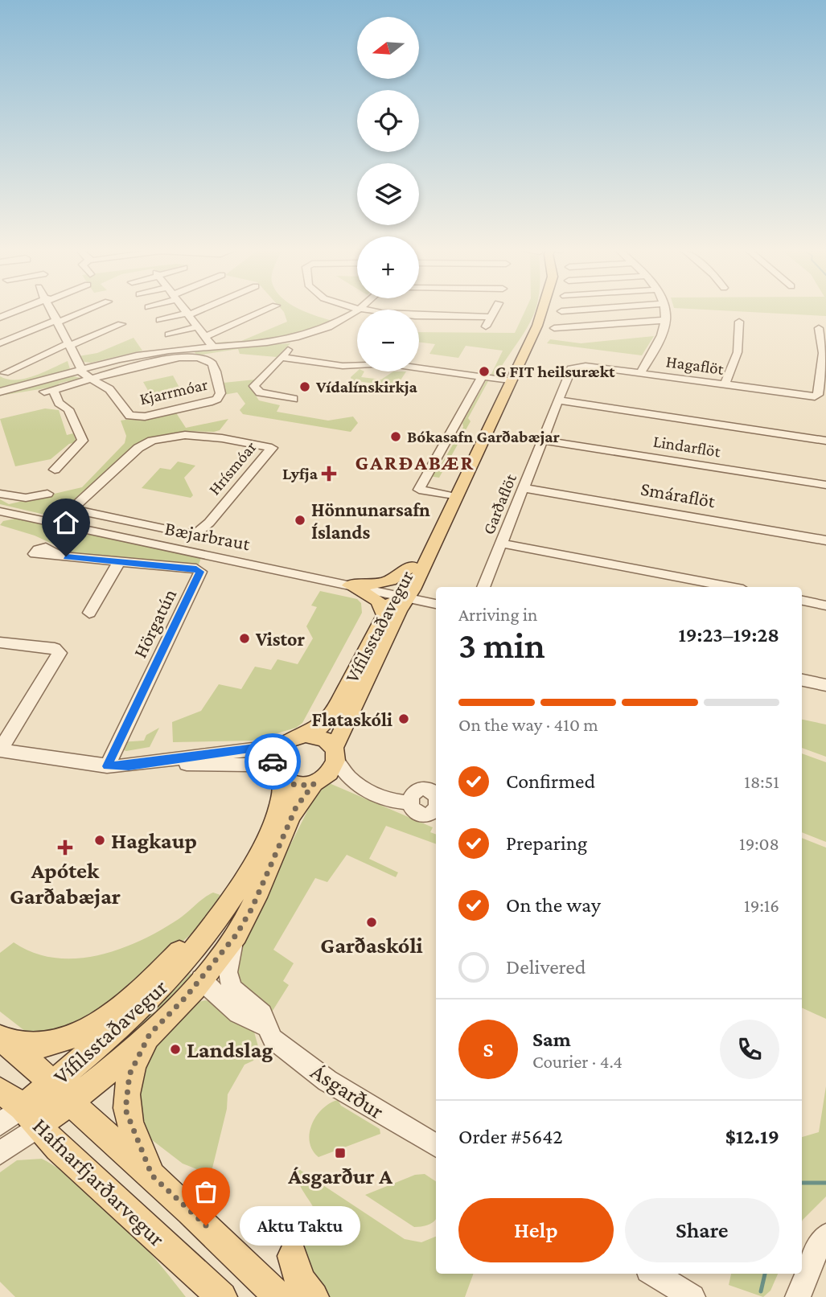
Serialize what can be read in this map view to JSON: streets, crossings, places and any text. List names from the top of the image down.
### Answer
{
  "streets": {
    "main road": ["Vífilsstaðavegur", "Hafnarfjarðarvegur"],
    "street": [
      "Hagaflöt",
      "Kjarrmóar",
      "Lindarflöt",
      "Hrísmóar",
      "Smáraflöt",
      "Garðaflöt",
      "Bæjarbraut",
      "Hörgatún",
      "Ásgarður"
    ]
  },
  "crossings": [
    ["Hagaflöt", "Garðaflöt"],
    ["Lindarflöt", "Garðaflöt"],
    ["Hrísmóar", "Bæjarbraut"],
    ["Smáraflöt", "Garðaflöt"],
    ["Bæjarbraut", "Vífilsstaðavegur"],
    ["Vífilsstaðavegur", "Ásgarður"],
    ["Vífilsstaðavegur", "Hafnarfjarðarvegur"]
  ],
  "districts": ["GARÐABÆR"],
  "places": {
    "other": [
      "G FIT heilsurækt",
      "Vídalínskirkja",
      "Bókasafn Garðabæjar",
      "Hönnunarsafn Íslands",
      "Vistor",
      "Flataskóli",
      "Hagkaup",
      "Garðaskóli",
      "Landslag",
      "Aktu Taktu"
    ],
    "health": ["Lyfja", "Apótek Garðabæjar"],
    "transit": ["Ásgarður A"]
  },
  "north": "left",
  "page": {
    "map_buttons": ["+", "−"],
    "heading": ["3 min", "Arriving in", "19:23–19:28"],
    "panel": [
      "Sam",
      "Courier · 4.4",
      "Order #5642",
      "$12.19"
    ],
    "bar": "On the way · 410 m",
    "list": [
      ["Confirmed", "18:51"],
      ["Preparing", "19:08"],
      ["On the way", "19:16"],
      "Delivered"
    ],
    "round": "S",
    "buttons": ["Help", "Share"],
    "bubble": "Aktu Taktu"
  }
}
